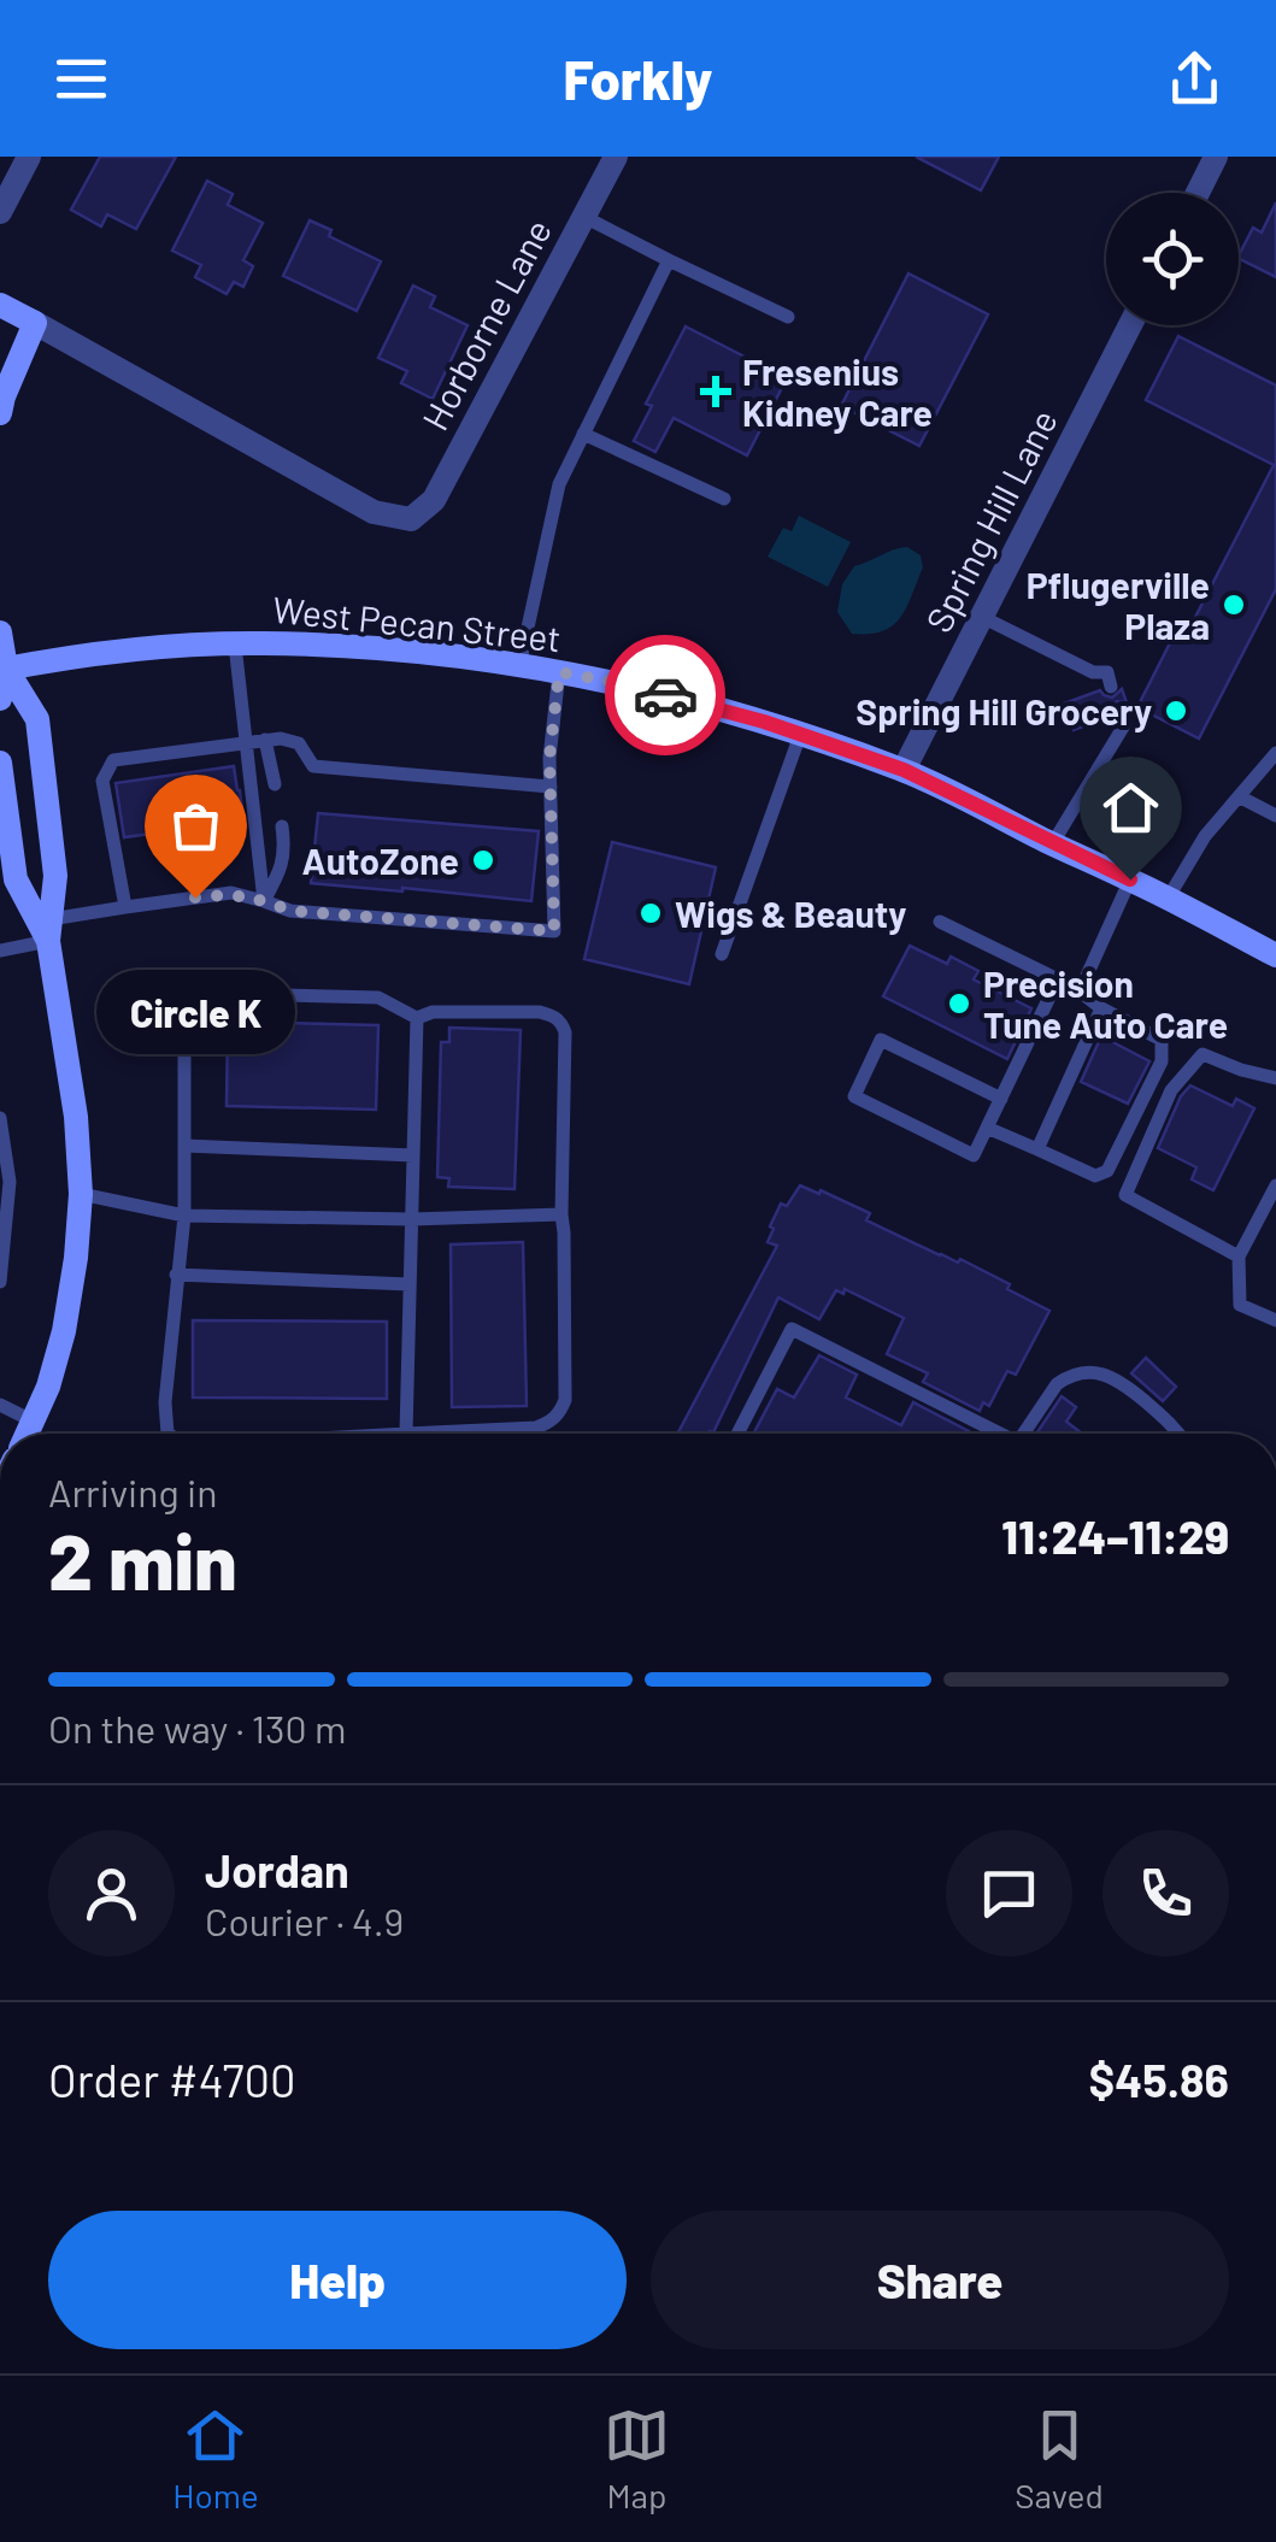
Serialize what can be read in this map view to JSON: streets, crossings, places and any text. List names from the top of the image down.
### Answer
{
  "streets": {
    "main road": ["West Pecan Street"],
    "street": ["Horborne Lane", "Spring Hill Lane"]
  },
  "crossings": [
    ["Spring Hill Lane", "West Pecan Street"]
  ],
  "places": {
    "health": ["Fresenius Kidney Care"],
    "other": [
      "Pflugerville Plaza",
      "Spring Hill Grocery",
      "AutoZone",
      "Circle K",
      "Wigs & Beauty",
      "Precision Tune Auto Care"
    ]
  },
  "page": {
    "header": "Forkly",
    "bubble": "Circle K",
    "heading": ["2 min", "Arriving in", "11:24–11:29"],
    "panel": [
      "Jordan",
      "Courier · 4.9",
      "Order #4700",
      "$45.86"
    ],
    "bar": "On the way · 130 m",
    "buttons": ["Help", "Share"],
    "tabs": ["Home", "Map", "Saved"]
  }
}
